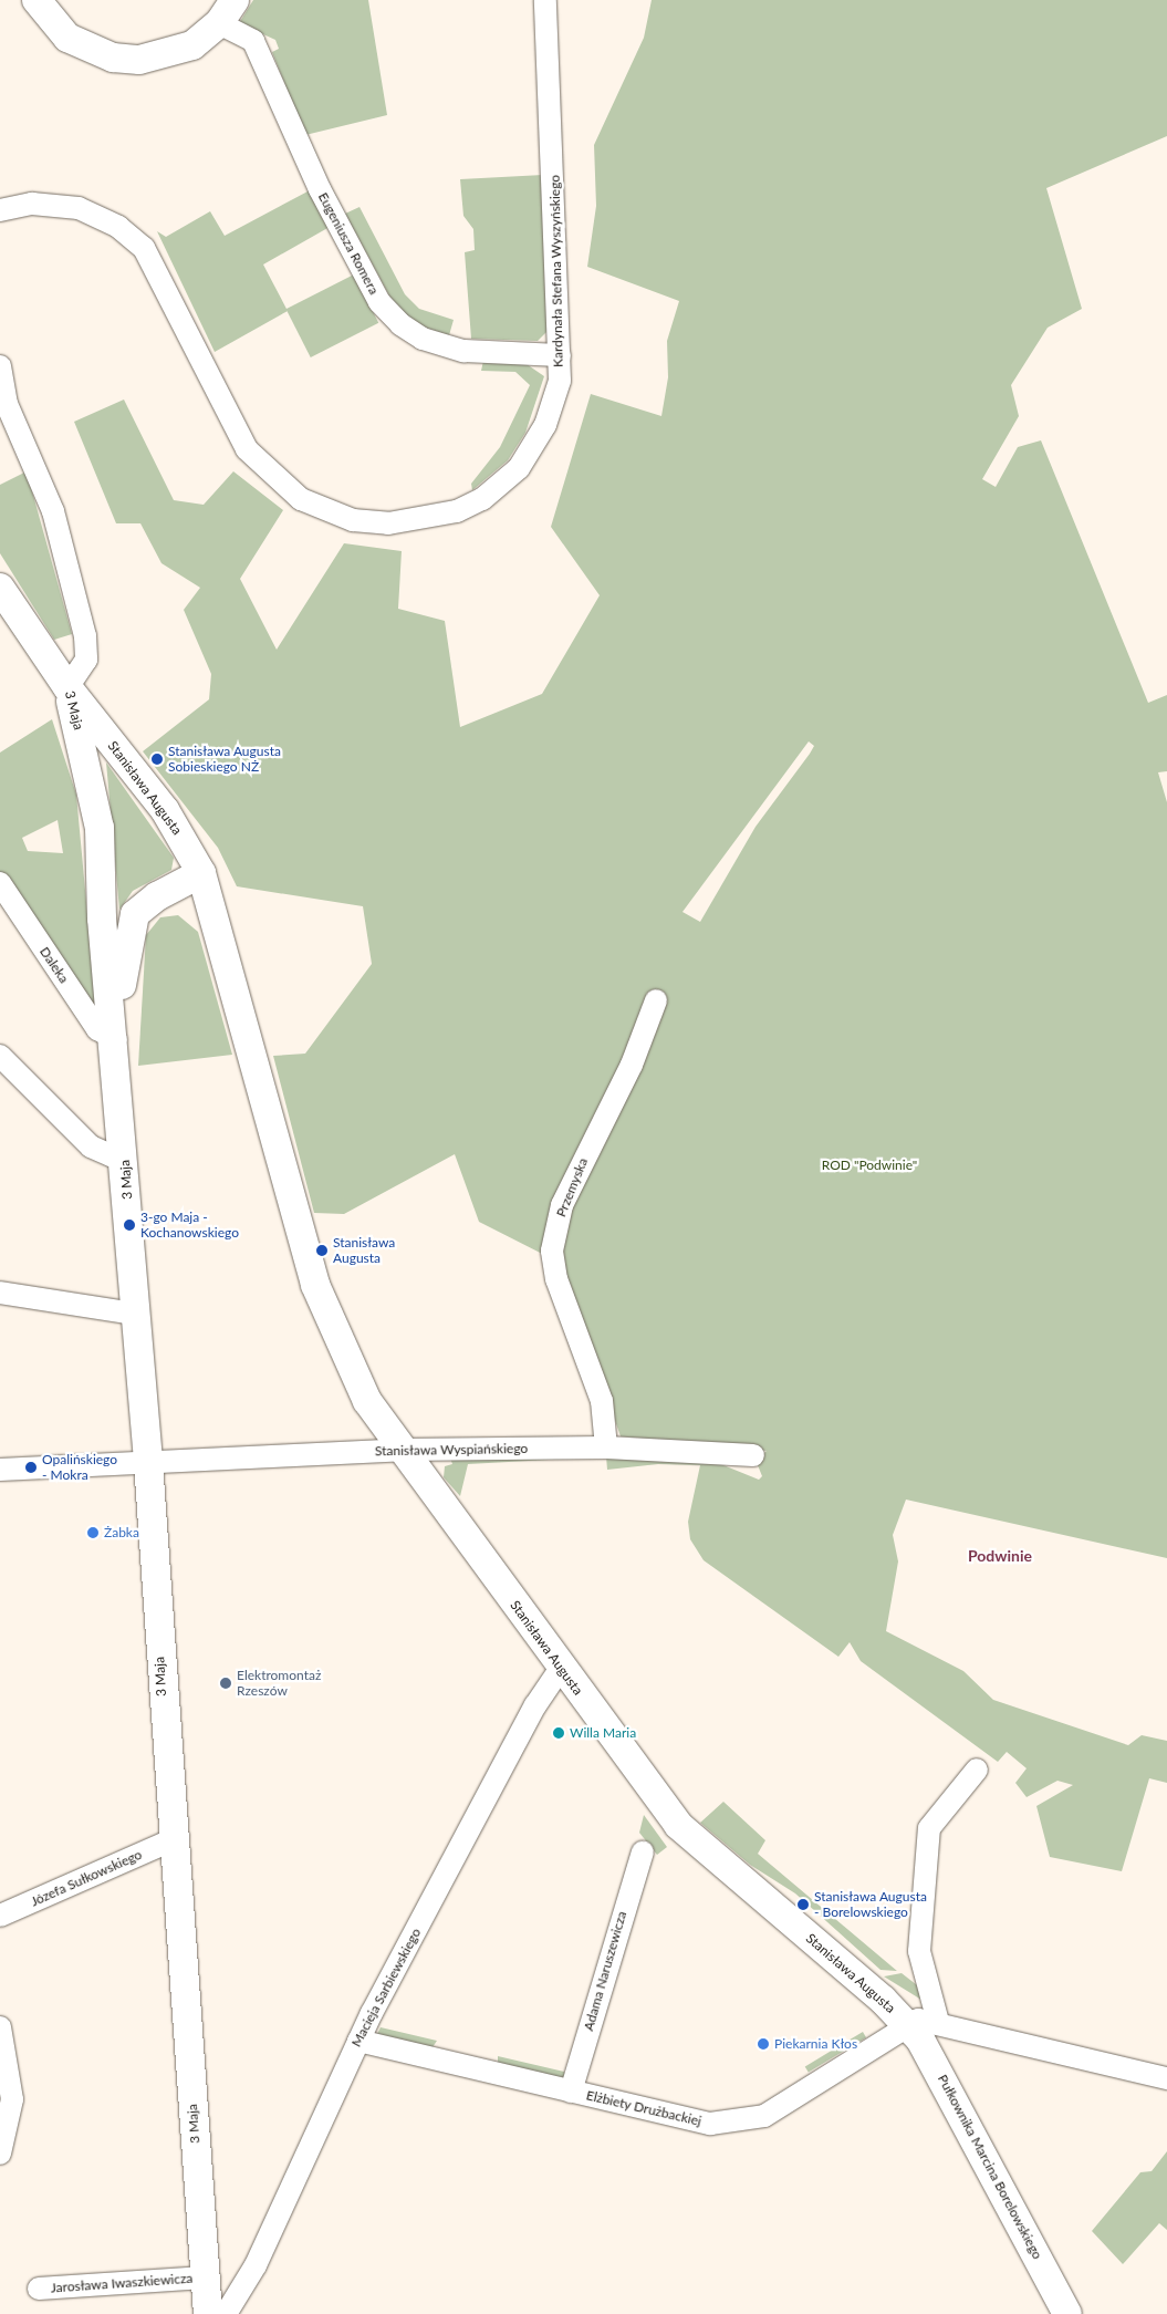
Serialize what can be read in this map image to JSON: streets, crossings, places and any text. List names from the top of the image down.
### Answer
{
  "streets": {
    "main road": ["3 Maja", "Stanisława Augusta", "Pułkownika Marcina Borelowskiego"],
    "street": [
      "Eugeniusza Romera",
      "Kardynała Stefana Wyszyńskiego",
      "Daleka",
      "Przemyska",
      "Stanisława Wyspiańskiego",
      "Józefa Sułkowskiego",
      "Adama Naruszewicza",
      "Macieja Sarbiewskiego",
      "Elżbiety Drużbackiej",
      "Jarosława Iwaszkiewicza"
    ]
  },
  "crossings": [
    ["Eugeniusza Romera", "Kardynała Stefana Wyszyńskiego"],
    ["3 Maja", "Stanisława Augusta"],
    ["3 Maja", "Daleka"],
    ["3 Maja", "Stanisława Wyspiańskiego"],
    ["3 Maja", "Józefa Sułkowskiego"],
    ["3 Maja", "Jarosława Iwaszkiewicza"],
    ["Stanisława Augusta", "Stanisława Wyspiańskiego"],
    ["Stanisława Augusta", "Macieja Sarbiewskiego"],
    ["Stanisława Augusta", "Elżbiety Drużbackiej"],
    ["Stanisława Augusta", "Pułkownika Marcina Borelowskiego"],
    ["Przemyska", "Stanisława Wyspiańskiego"],
    ["Adama Naruszewicza", "Elżbiety Drużbackiej"],
    ["Macieja Sarbiewskiego", "Elżbiety Drużbackiej"],
    ["Elżbiety Drużbackiej", "Pułkownika Marcina Borelowskiego"]
  ],
  "districts": ["Podwinie"],
  "parks": ["ROD \"Podwinie\""],
  "places": [
    "Stanisława Augusta Sobieskiego NŻ",
    "3-go Maja - Kochanowskiego",
    "Stanisława Augusta",
    "Opalińskiego - Mokra",
    "Żabka",
    "Elektromontaż Rzeszów",
    "Willa Maria",
    "Stanisława Augusta - Borelowskiego",
    "Piekarnia Kłos"
  ]
}
